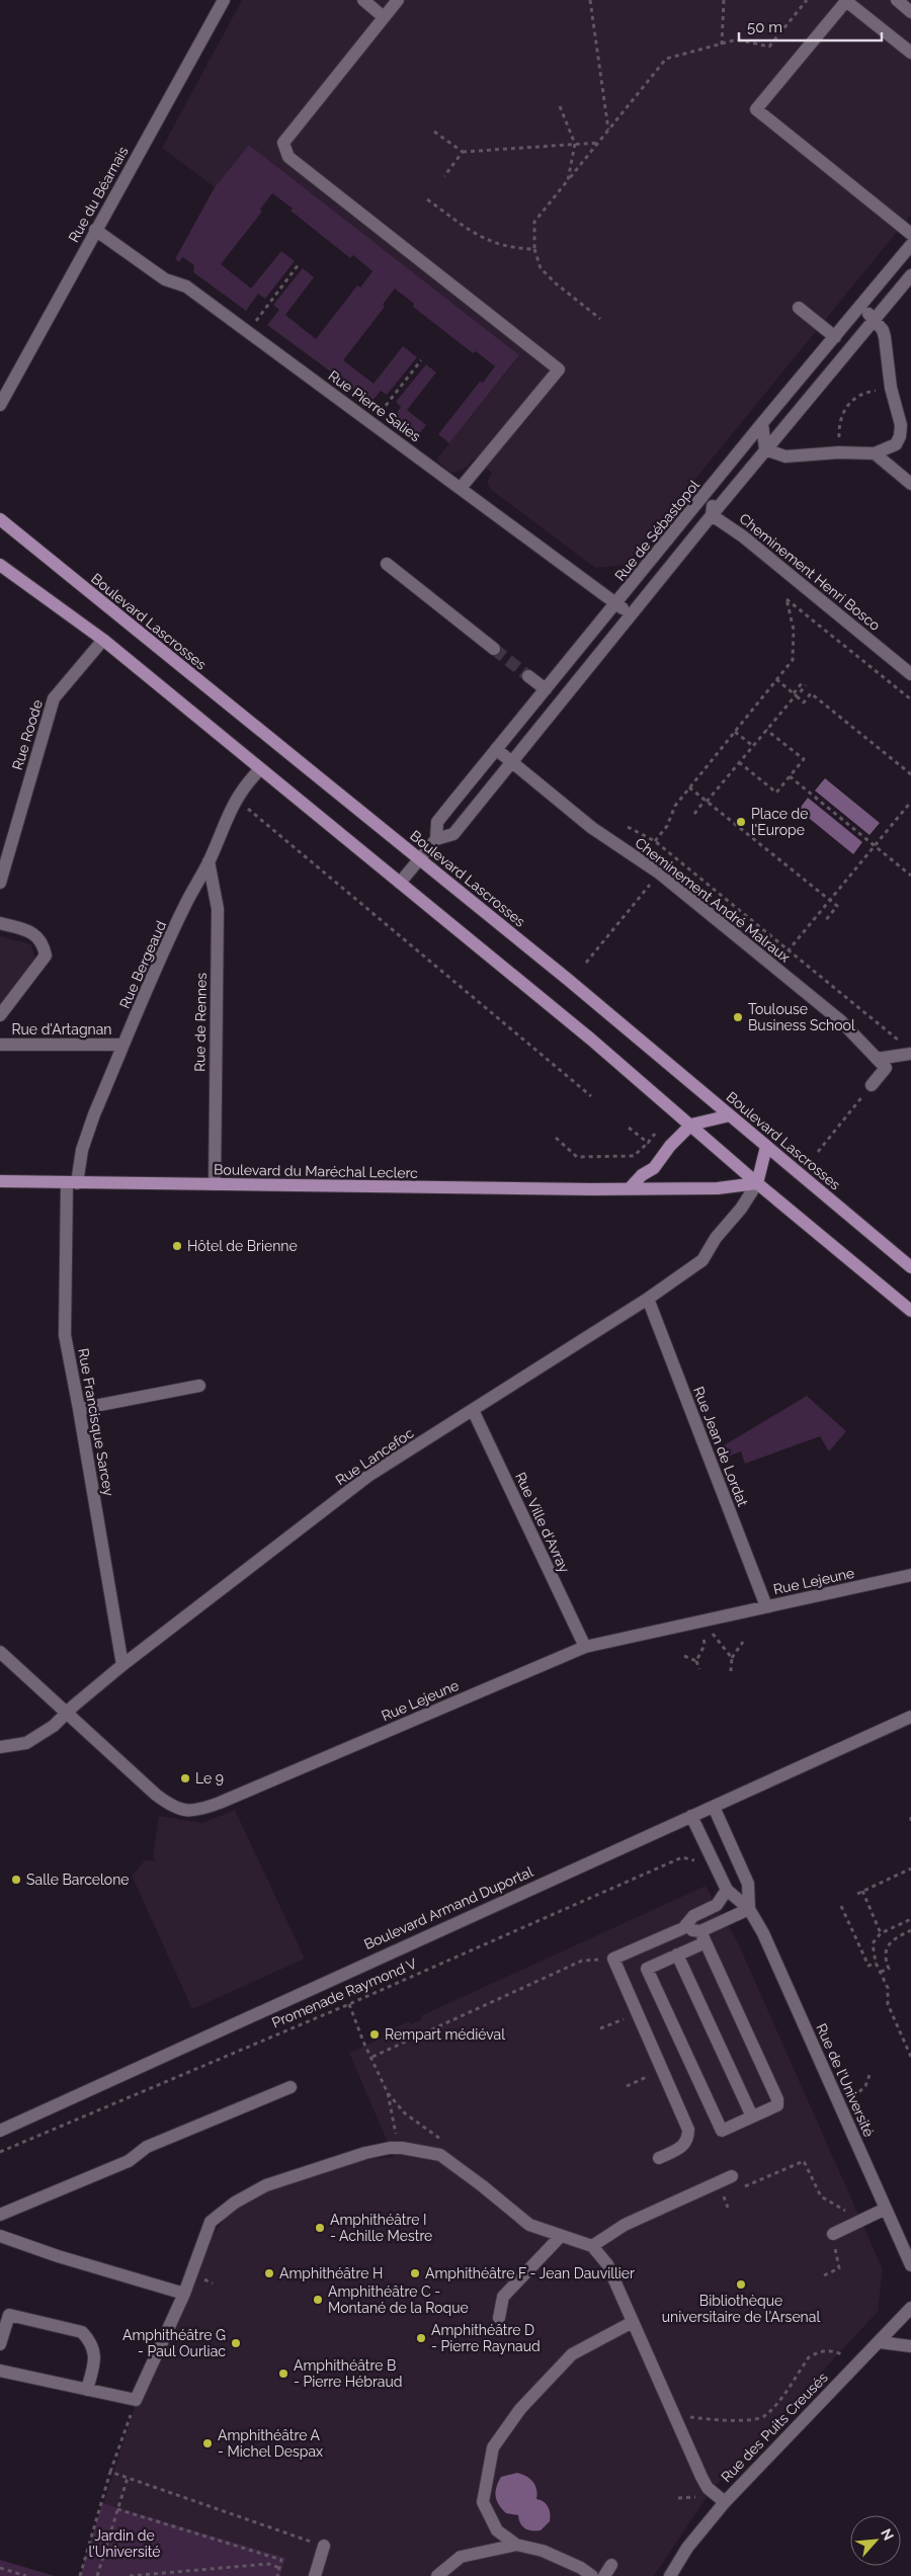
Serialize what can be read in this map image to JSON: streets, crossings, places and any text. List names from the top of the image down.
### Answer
{
  "streets": {
    "main road": ["Boulevard Lascrosses", "Boulevard du Maréchal Leclerc"],
    "street": [
      "Rue du Béarnais",
      "Rue Pierre Salies",
      "Rue de Sébastopol",
      "Cheminement Henri Bosco",
      "Rue Roode",
      "Cheminement André Malraux",
      "Rue Bergeaud",
      "Rue de Rennes",
      "Rue d'Artagnan",
      "Rue Francisque Sarcey",
      "Rue Jean de Lordat",
      "Rue Lancefoc",
      "Rue Ville d'Avray",
      "Rue Lejeune",
      "Boulevard Armand Duportal",
      "Rue de l'Université",
      "Rue des Puits Creusés"
    ],
    "path": ["Promenade Raymond V"]
  },
  "crossings": [
    ["Rue du Béarnais", "Rue Pierre Salies"],
    ["Rue Pierre Salies", "Rue de Sébastopol"],
    ["Rue de Sébastopol", "Cheminement Henri Bosco"],
    ["Rue de Sébastopol", "Boulevard Lascrosses"],
    ["Rue de Sébastopol", "Cheminement André Malraux"],
    ["Rue Bergeaud", "Rue de Rennes"],
    ["Rue Bergeaud", "Rue d'Artagnan"],
    ["Rue Bergeaud", "Boulevard du Maréchal Leclerc"],
    ["Rue Bergeaud", "Rue Francisque Sarcey"],
    ["Rue de Rennes", "Boulevard du Maréchal Leclerc"],
    ["Boulevard du Maréchal Leclerc", "Rue Francisque Sarcey"],
    ["Boulevard du Maréchal Leclerc", "Rue Lancefoc"],
    ["Rue Francisque Sarcey", "Rue Lancefoc"],
    ["Rue Jean de Lordat", "Rue Lancefoc"],
    ["Rue Jean de Lordat", "Rue Lejeune"],
    ["Rue Lancefoc", "Rue Ville d'Avray"],
    ["Rue Lancefoc", "Rue Lejeune"],
    ["Rue Ville d'Avray", "Rue Lejeune"],
    ["Boulevard Armand Duportal", "Rue de l'Université"]
  ],
  "parks": ["Jardin de l'Université"],
  "places": [
    "Place de l'Europe",
    "Toulouse Business School",
    "Hôtel de Brienne",
    "Le 9",
    "Salle Barcelone",
    "Rempart médiéval",
    "Amphithéâtre I - Achille Mestre",
    "Amphithéâtre H",
    "Amphithéâtre F - Jean Dauvillier",
    "Bibliothèque universitaire de l'Arsenal",
    "Amphithéâtre C - Montané de la Roque",
    "Amphithéâtre D - Pierre Raynaud",
    "Amphithéâtre G - Paul Ourliac",
    "Amphithéâtre B - Pierre Hébraud",
    "Amphithéâtre A - Michel Despax"
  ],
  "scale_bar": "50 m",
  "north": "top right"
}
